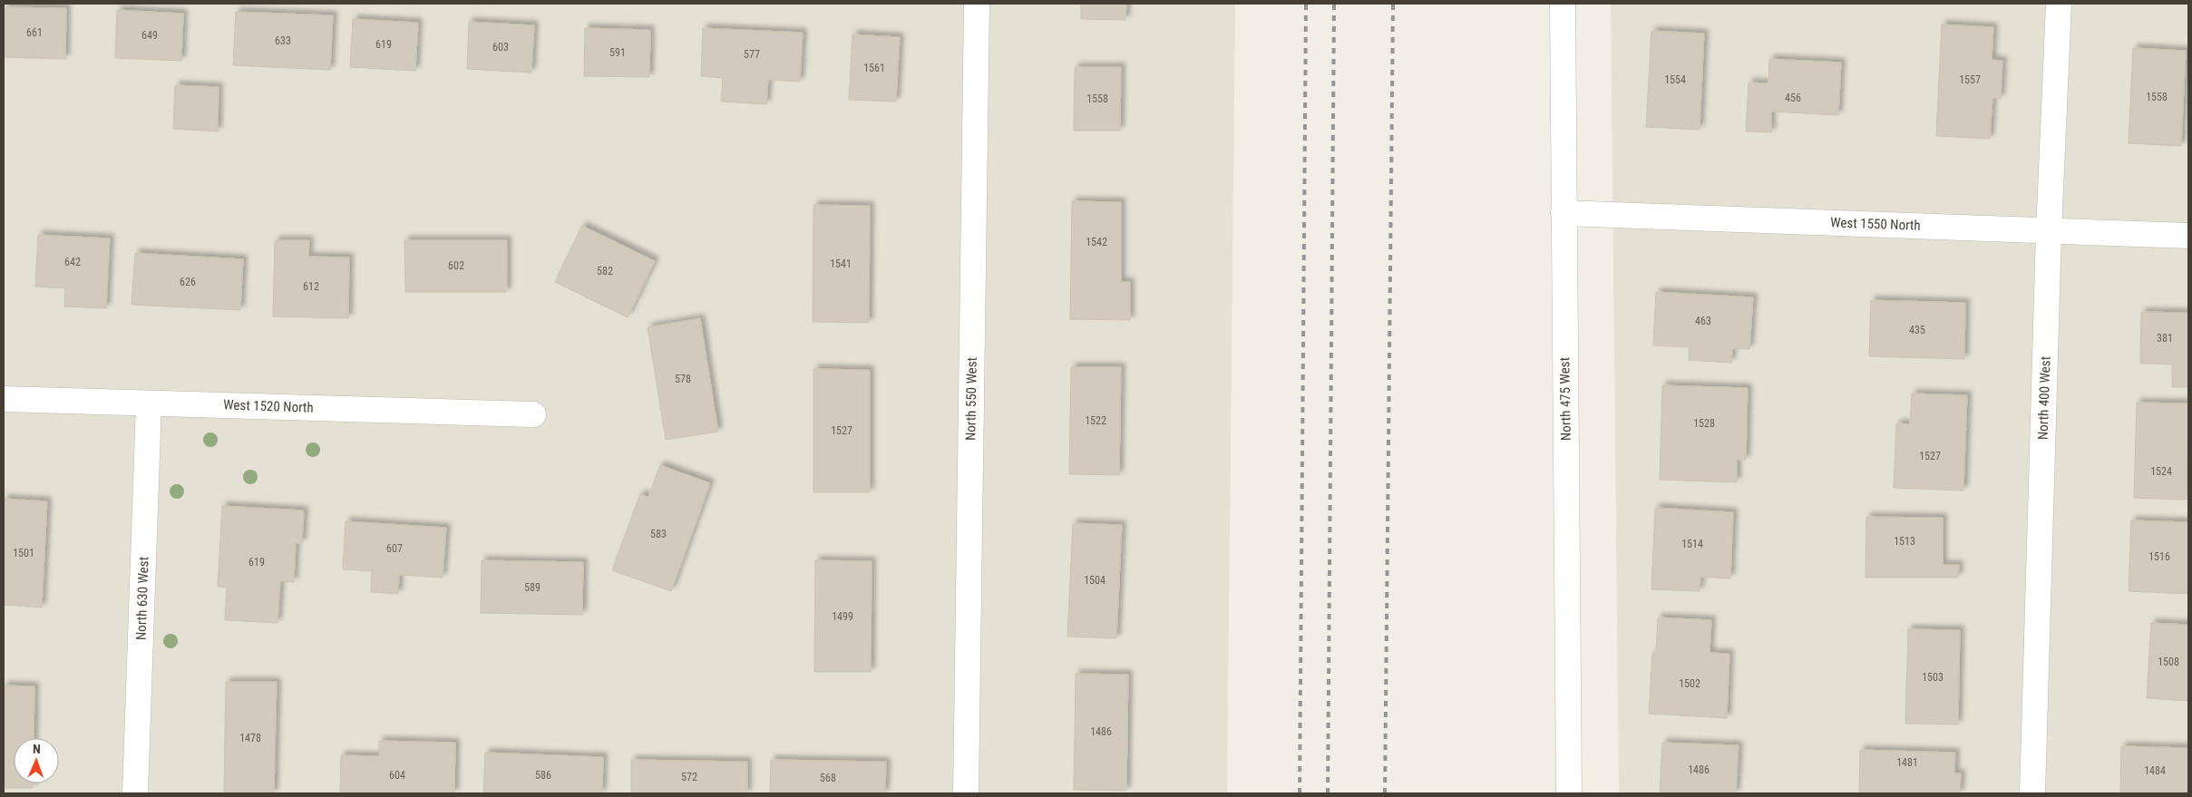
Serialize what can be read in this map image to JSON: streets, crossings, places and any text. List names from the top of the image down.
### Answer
{
  "streets": {
    "street": [
      "West 1550 North",
      "North 400 West",
      "North 550 West",
      "North 475 West",
      "West 1520 North",
      "North 630 West"
    ]
  },
  "crossings": [
    ["West 1550 North", "North 400 West"],
    ["West 1550 North", "North 475 West"],
    ["West 1520 North", "North 630 West"]
  ],
  "house_numbers": [
    "661",
    "649",
    "633",
    "619",
    "603",
    "591",
    "577",
    "1561",
    "1554",
    "1557",
    "1558",
    "456",
    "1558",
    "1542",
    "642",
    "1541",
    "602",
    "582",
    "626",
    "612",
    "463",
    "435",
    "381",
    "578",
    "1522",
    "1528",
    "1527",
    "1527",
    "1524",
    "583",
    "1513",
    "1514",
    "607",
    "1501",
    "1516",
    "619",
    "1504",
    "589",
    "1499",
    "1508",
    "1503",
    "1502",
    "1486",
    "1478",
    "1481",
    "1486",
    "1484",
    "604",
    "586",
    "572",
    "568"
  ],
  "north": "top"
}
